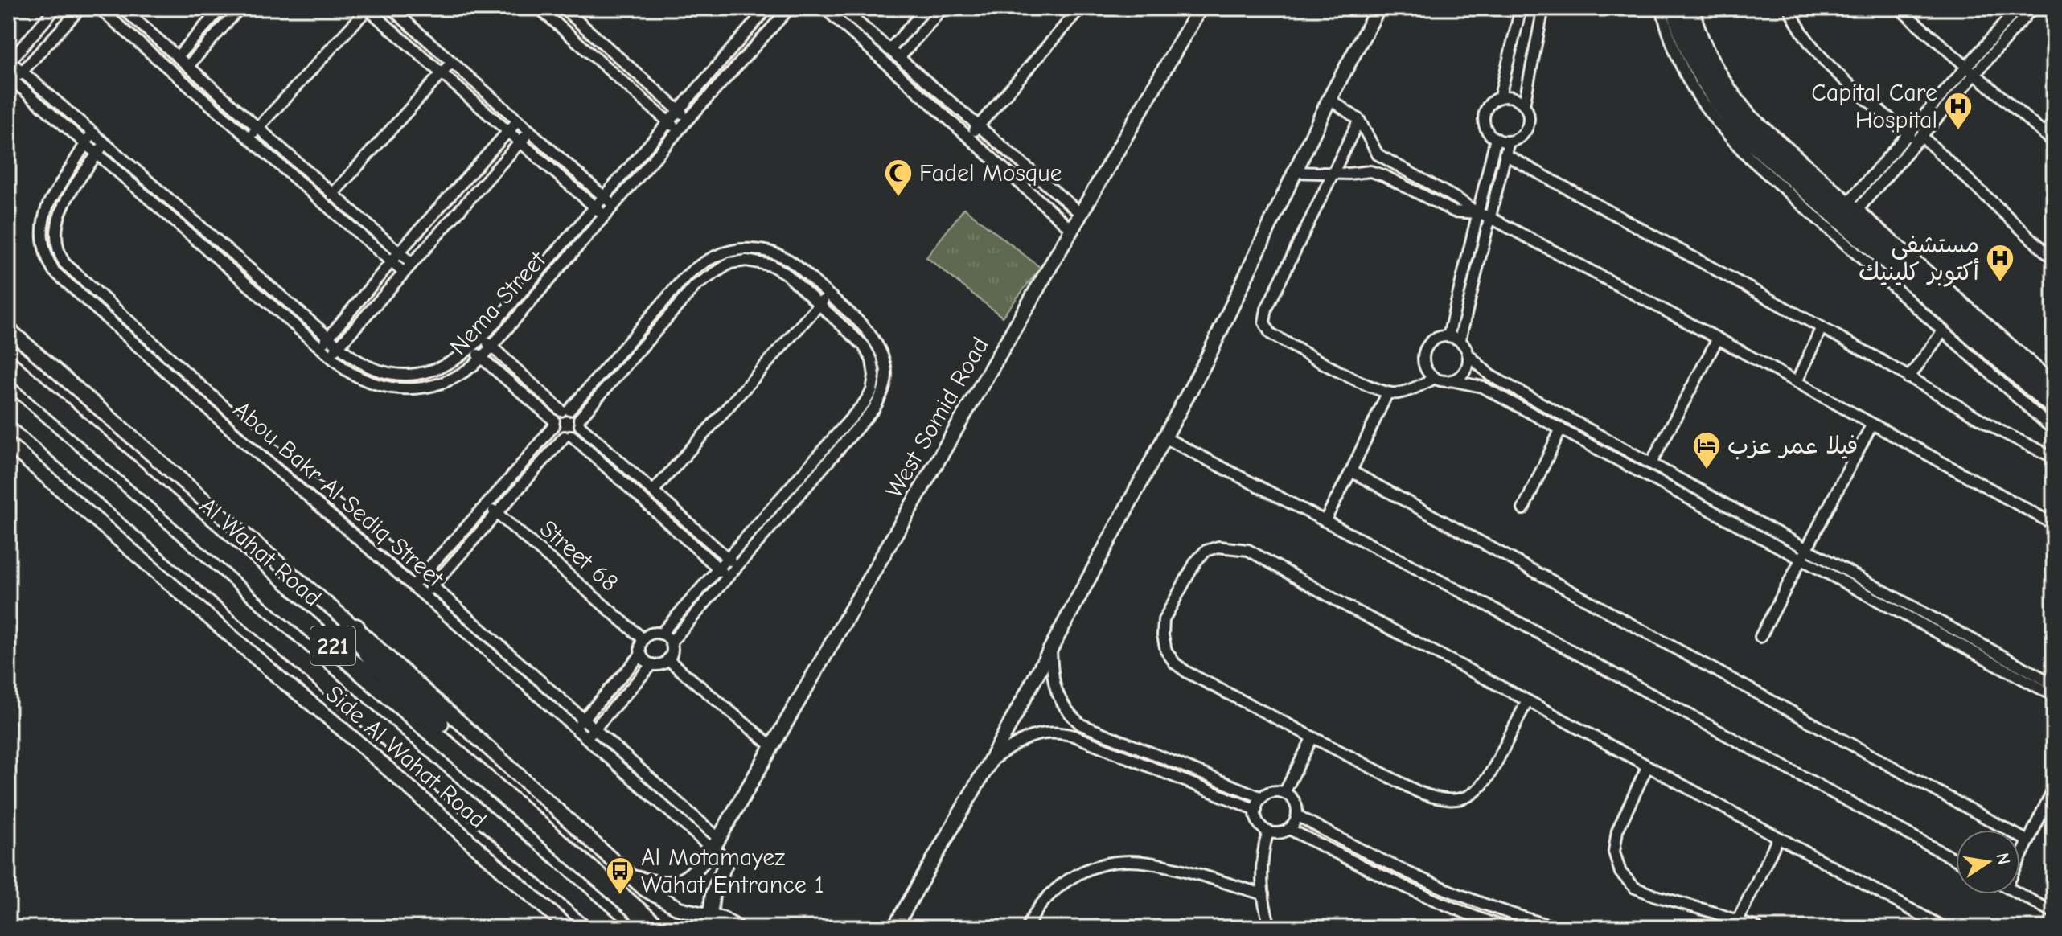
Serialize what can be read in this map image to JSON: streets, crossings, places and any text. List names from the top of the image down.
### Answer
{
  "streets": {
    "highway": ["Al Wahat Road", "221"],
    "street": [
      "Nema Street",
      "West Somid Road",
      "Abou Bakr Al Sediq Street",
      "Street 68",
      "Side Al Wahat Road"
    ]
  },
  "crossings": [
    ["Nema Street", "Abou Bakr Al Sediq Street"],
    ["West Somid Road", "Abou Bakr Al Sediq Street"]
  ],
  "places": {
    "hospital": ["Capital Care Hospital", "مستشفى أكتوبر كلينيك"],
    "mosque": ["Fadel Mosque"],
    "hotel": ["فيلا عمر عزب"],
    "bus stop": ["Al Motamayez Wahat Entrance 1"]
  },
  "north": "right"
}
